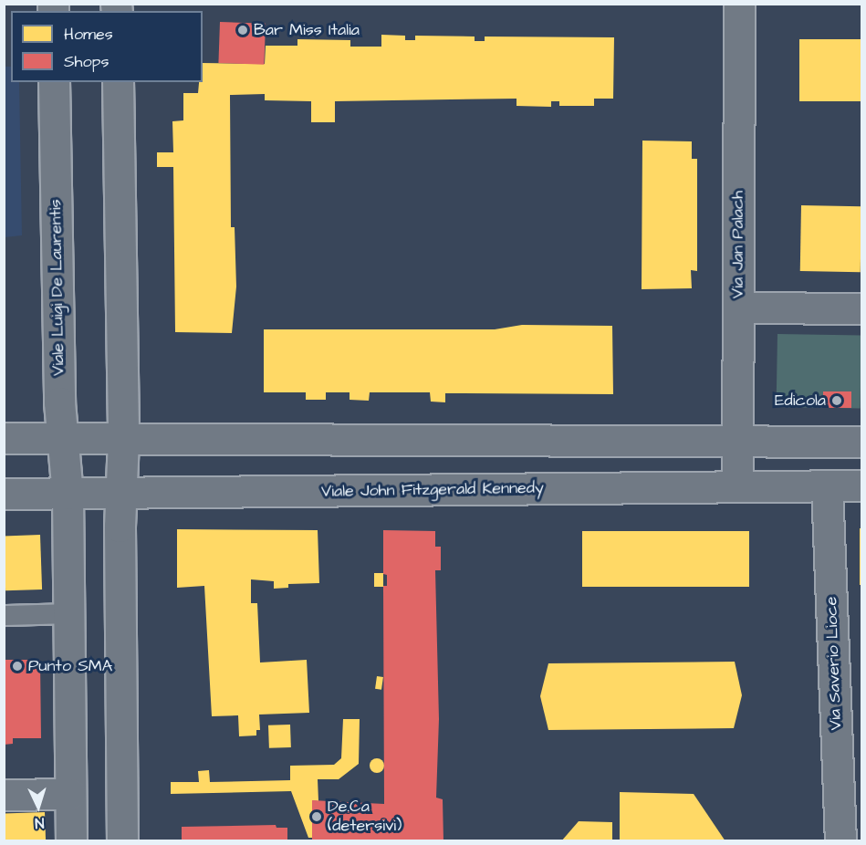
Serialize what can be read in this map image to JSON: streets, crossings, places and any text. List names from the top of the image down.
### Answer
{
  "streets": {
    "street": [
      "Via Jan Palach",
      "Viale Luigi De Laurentis",
      "Viale John Fitzgerald Kennedy",
      "Via Saverio Lioce"
    ]
  },
  "crossings": [
    ["Via Jan Palach", "Viale John Fitzgerald Kennedy"],
    ["Viale Luigi De Laurentis", "Viale John Fitzgerald Kennedy"],
    ["Viale John Fitzgerald Kennedy", "Via Saverio Lioce"]
  ],
  "places": [
    "Bar Miss Italia",
    "Edicola",
    "Punto SMA",
    "De.Ca (detersivi)"
  ],
  "legend": ["Homes", "Shops"],
  "north": "bottom"
}
